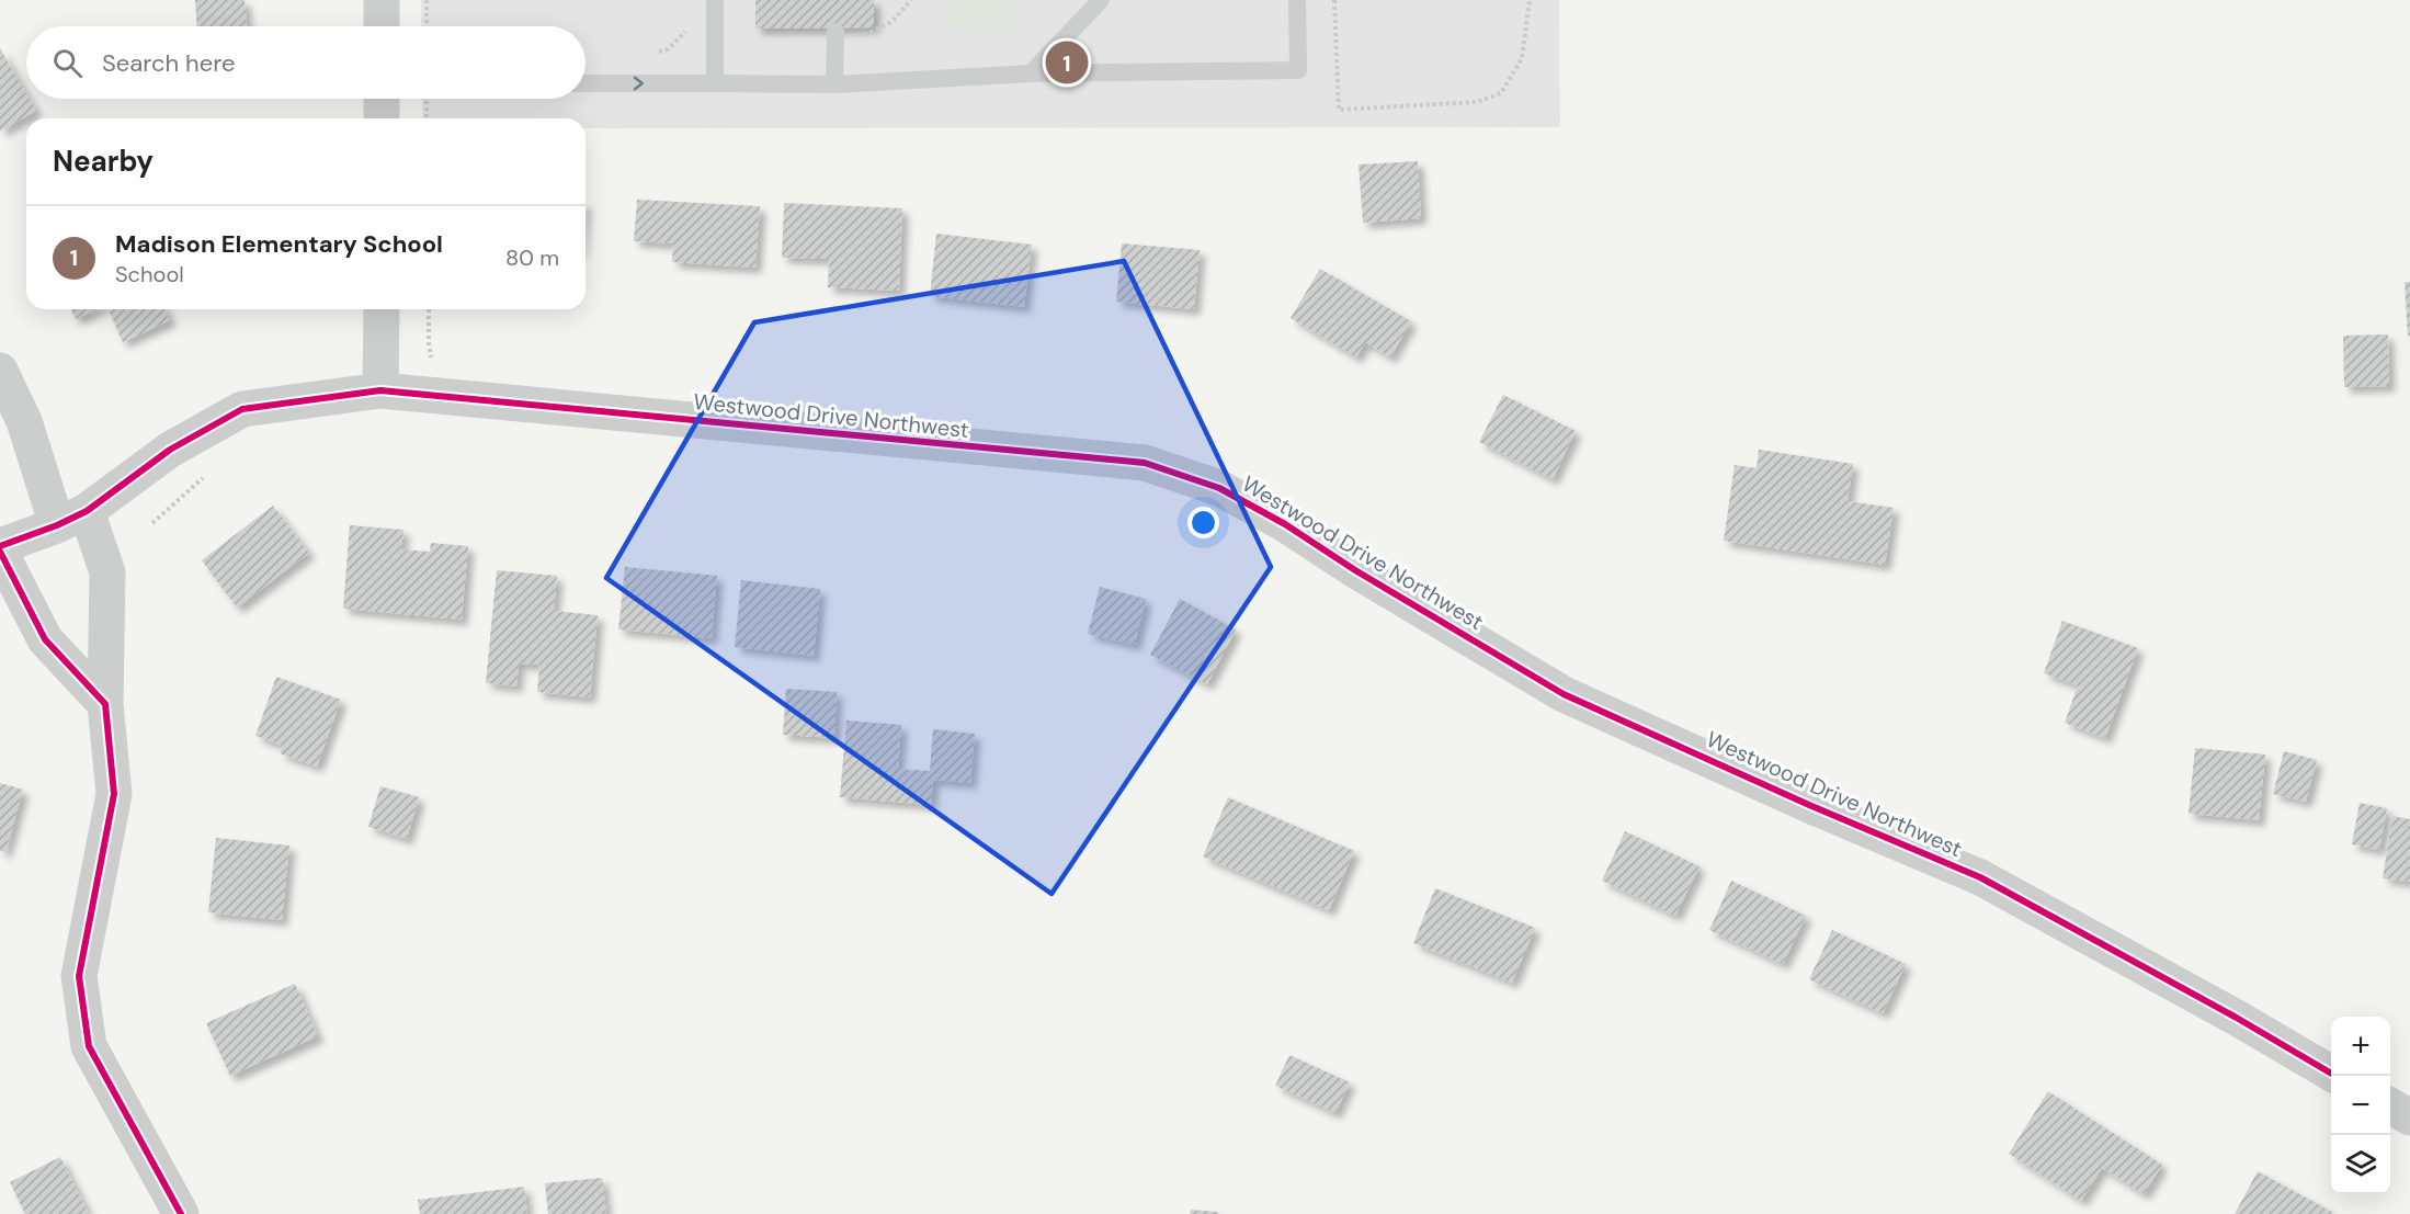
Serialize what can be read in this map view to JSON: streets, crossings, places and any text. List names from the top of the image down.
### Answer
{
  "streets": {
    "street": ["Westwood Drive Northwest"]
  },
  "page": {
    "search": "Search here",
    "pins": "1",
    "heading": "Nearby",
    "list": [
      {
        "mark": "1",
        "name": "Madison Elementary School",
        "note": "School",
        "value": "80 m"
      }
    ],
    "map_buttons": ["+", "−"]
  }
}
